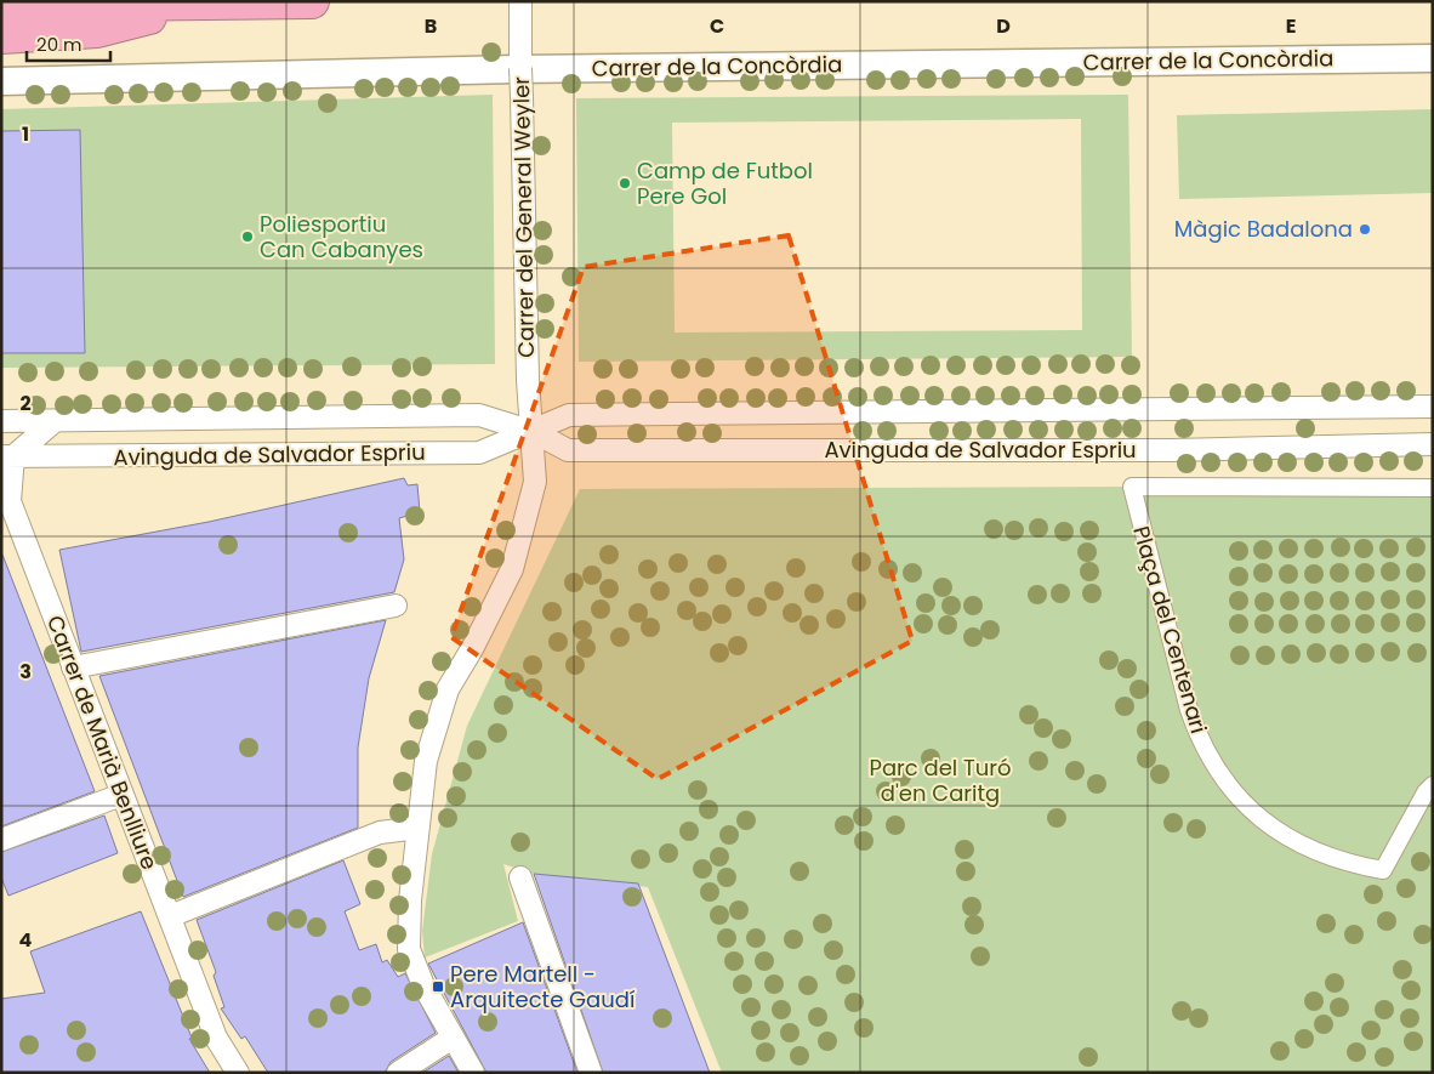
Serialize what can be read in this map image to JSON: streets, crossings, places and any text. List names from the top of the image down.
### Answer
{
  "streets": {
    "street": [
      "Carrer de la Concòrdia",
      "Carrer del General Weyler",
      "Avinguda de Salvador Espriu",
      "Plaça del Centenari",
      "Carrer de Marià Benlliure"
    ]
  },
  "crossings": [
    ["Carrer del General Weyler", "Avinguda de Salvador Espriu"],
    ["Avinguda de Salvador Espriu", "Carrer de Marià Benlliure"]
  ],
  "parks": ["Parc del Turó d'en Caritg"],
  "places": {
    "other": ["Camp de Futbol Pere Gol", "Màgic Badalona", "Poliesportiu Can Cabanyes"],
    "transit": ["Pere Martell - Arquitecte Gaudí"]
  },
  "scale_bar": "20 m",
  "grid": {
    "columns": [
      "B",
      "C",
      "D",
      "E"
    ],
    "rows": [
      "1",
      "2",
      "3",
      "4"
    ]
  }
}
